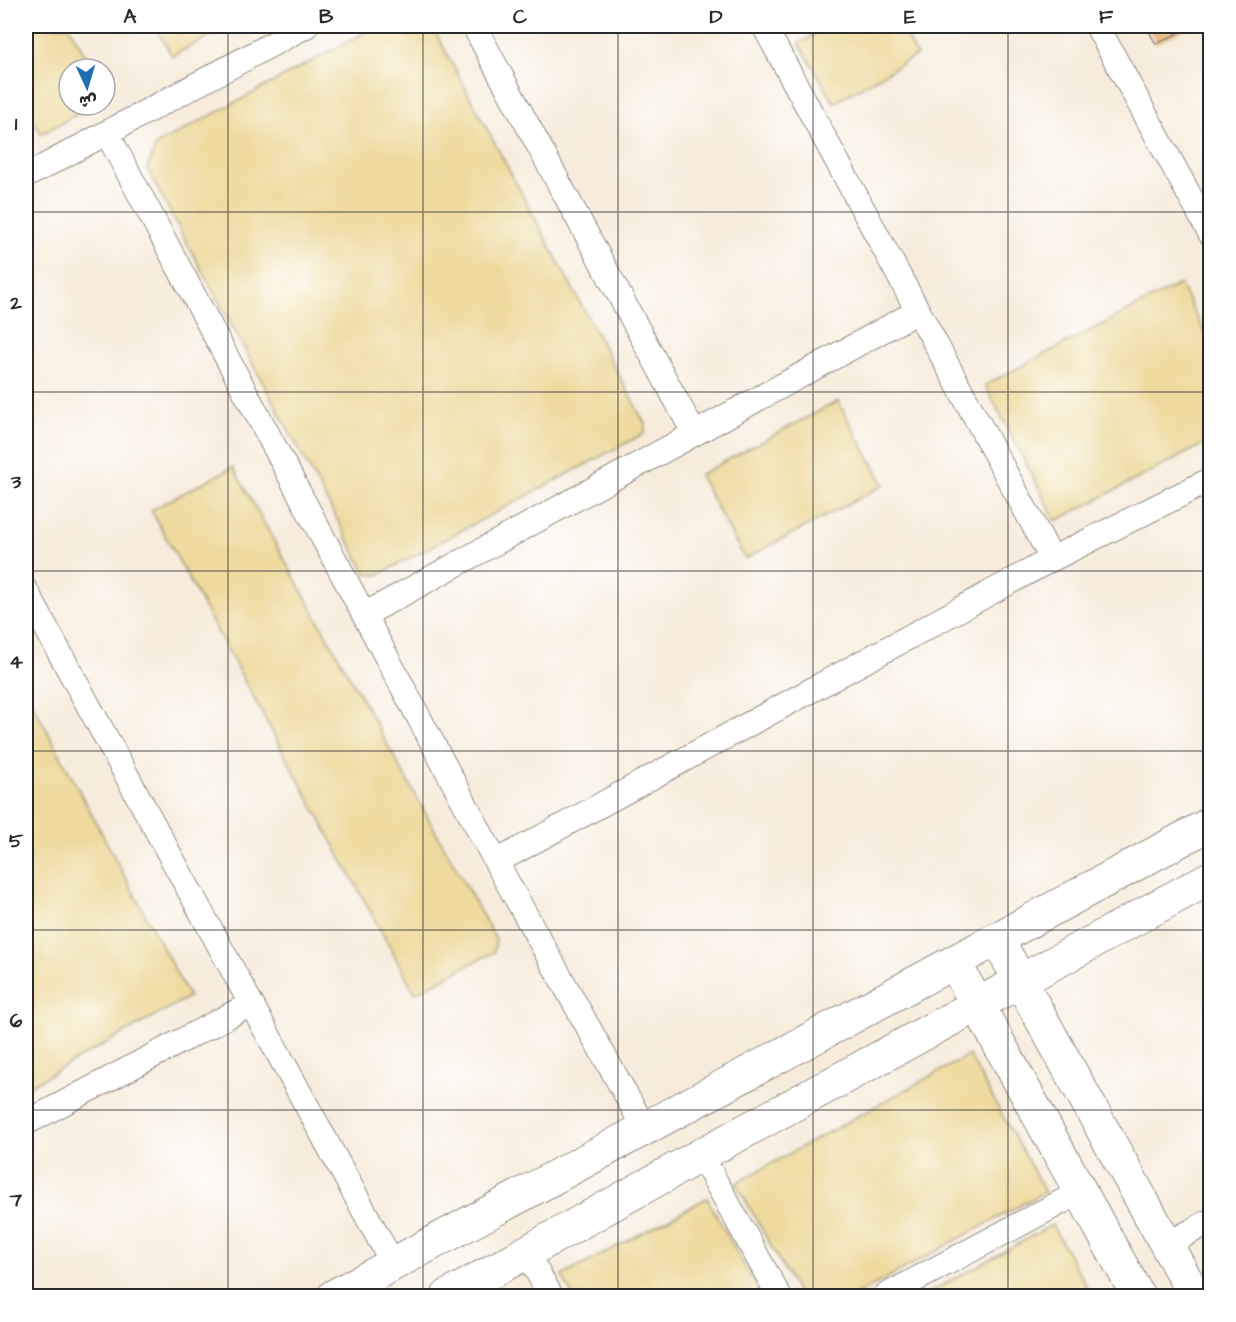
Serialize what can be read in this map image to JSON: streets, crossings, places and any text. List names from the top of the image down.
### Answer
{
  "north": "bottom",
  "grid": {
    "columns": [
      "A",
      "B",
      "C",
      "D",
      "E",
      "F"
    ],
    "rows": [
      "1",
      "2",
      "3",
      "4",
      "5",
      "6",
      "7"
    ]
  }
}
